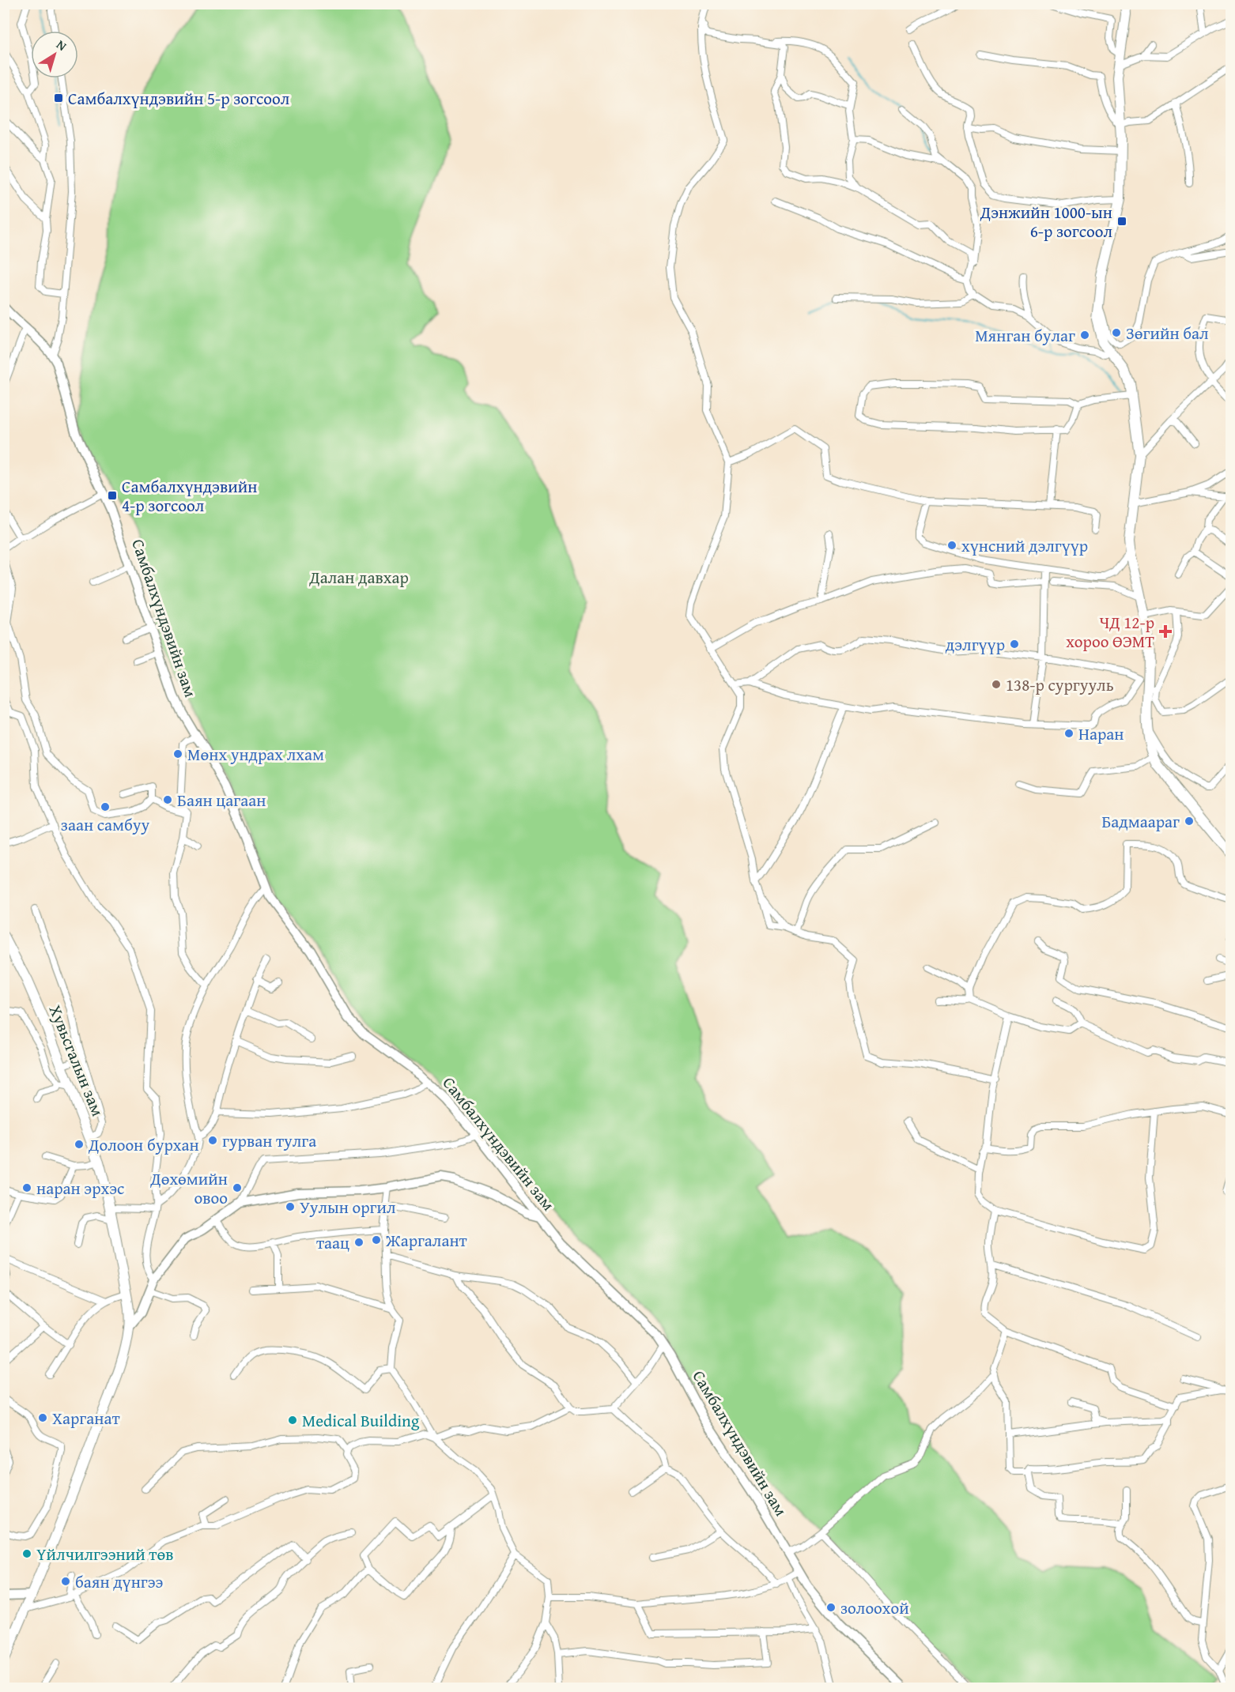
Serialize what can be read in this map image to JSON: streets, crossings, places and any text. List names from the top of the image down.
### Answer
{
  "streets": {
    "main road": ["Хувьсгалын зам"],
    "street": ["Самбалхүндэвийн зам"]
  },
  "parks": ["Далан давхар"],
  "places": {
    "transit": ["Самбалхүндэвийн 5-р зогсоол", "Дэнжийн 1000-ын 6-р зогсоол", "Самбалхүндэвийн 4-р зогсоол"],
    "other": [
      "Зөгийн бал",
      "Мянган булаг",
      "хүнсний дэлгүүр",
      "дэлгүүр",
      "138-р сургууль",
      "Наран",
      "Мөнх ундрах лхам",
      "Баян цагаан",
      "заан самбуу",
      "Бадмаараг",
      "гурван тулга",
      "Долоон бурхан",
      "наран эрхэс",
      "Дөхөмийн овоо",
      "Уулын оргил",
      "Жаргалант",
      "таац",
      "Харганат",
      "Medical Building",
      "Үйлчилгээний төв",
      "баян дүнгээ",
      "золоохой"
    ],
    "health": ["ЧД 12-р хороо ӨЭМТ"]
  },
  "north": "top right"
}
